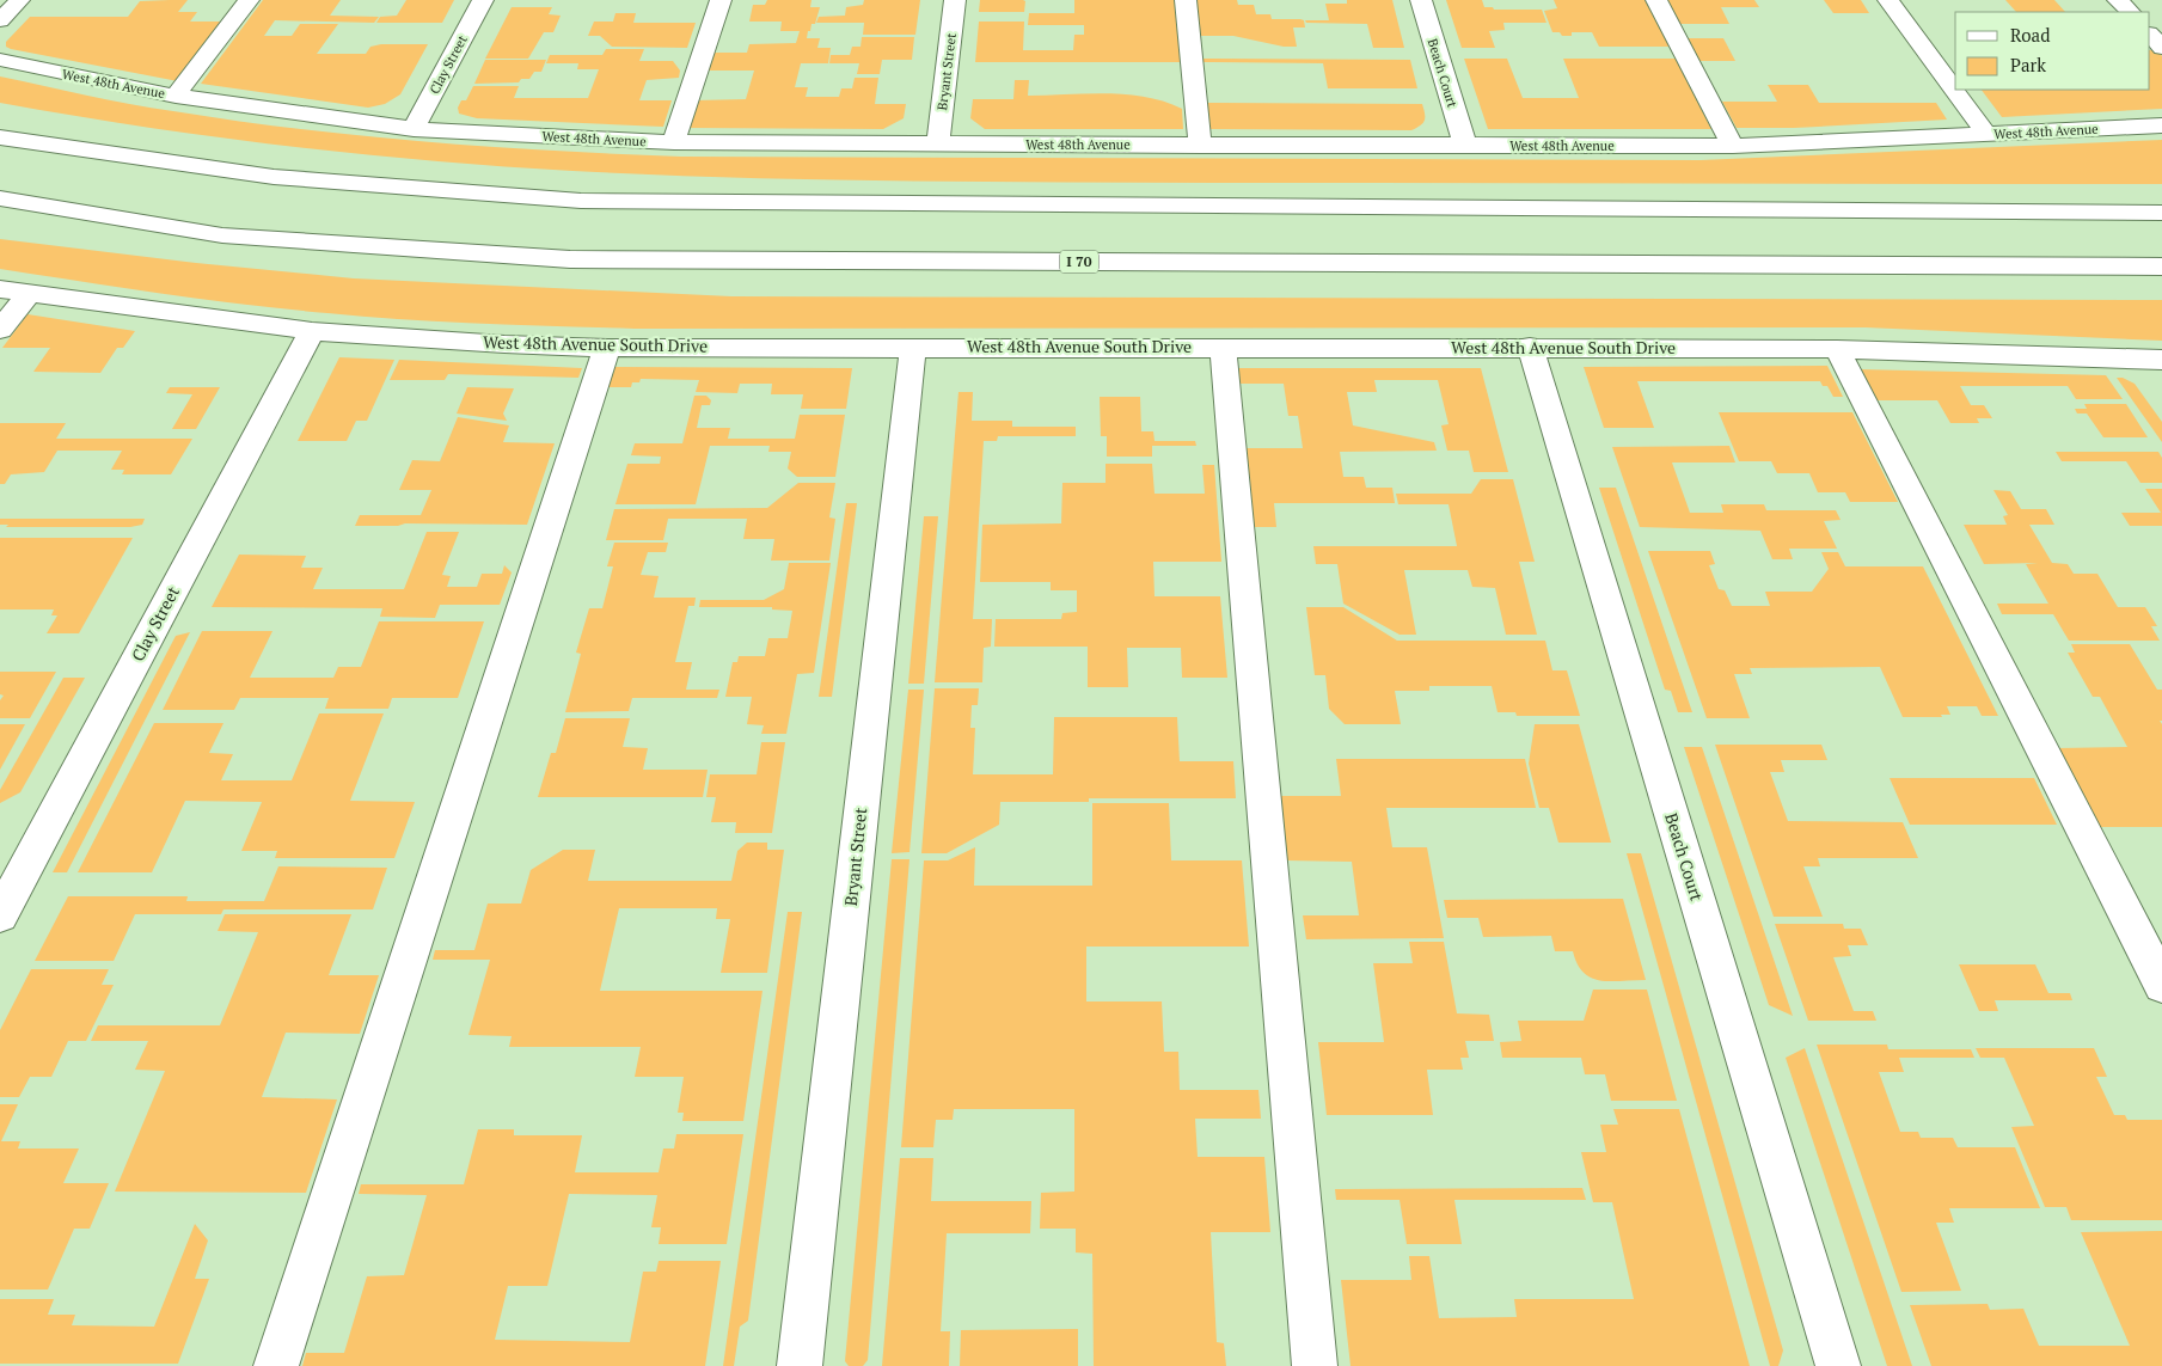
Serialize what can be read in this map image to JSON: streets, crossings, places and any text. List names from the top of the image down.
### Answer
{
  "streets": {
    "main road": [
      "Clay Street",
      "Bryant Street",
      "Beach Court",
      "West 48th Avenue",
      "I 70",
      "West 48th Avenue South Drive"
    ]
  },
  "crossings": [
    ["Clay Street", "West 48th Avenue"],
    ["Clay Street", "West 48th Avenue South Drive"],
    ["Bryant Street", "West 48th Avenue"],
    ["Bryant Street", "West 48th Avenue South Drive"],
    ["Beach Court", "West 48th Avenue"],
    ["Beach Court", "West 48th Avenue South Drive"]
  ],
  "legend": ["Road", "Park"]
}
